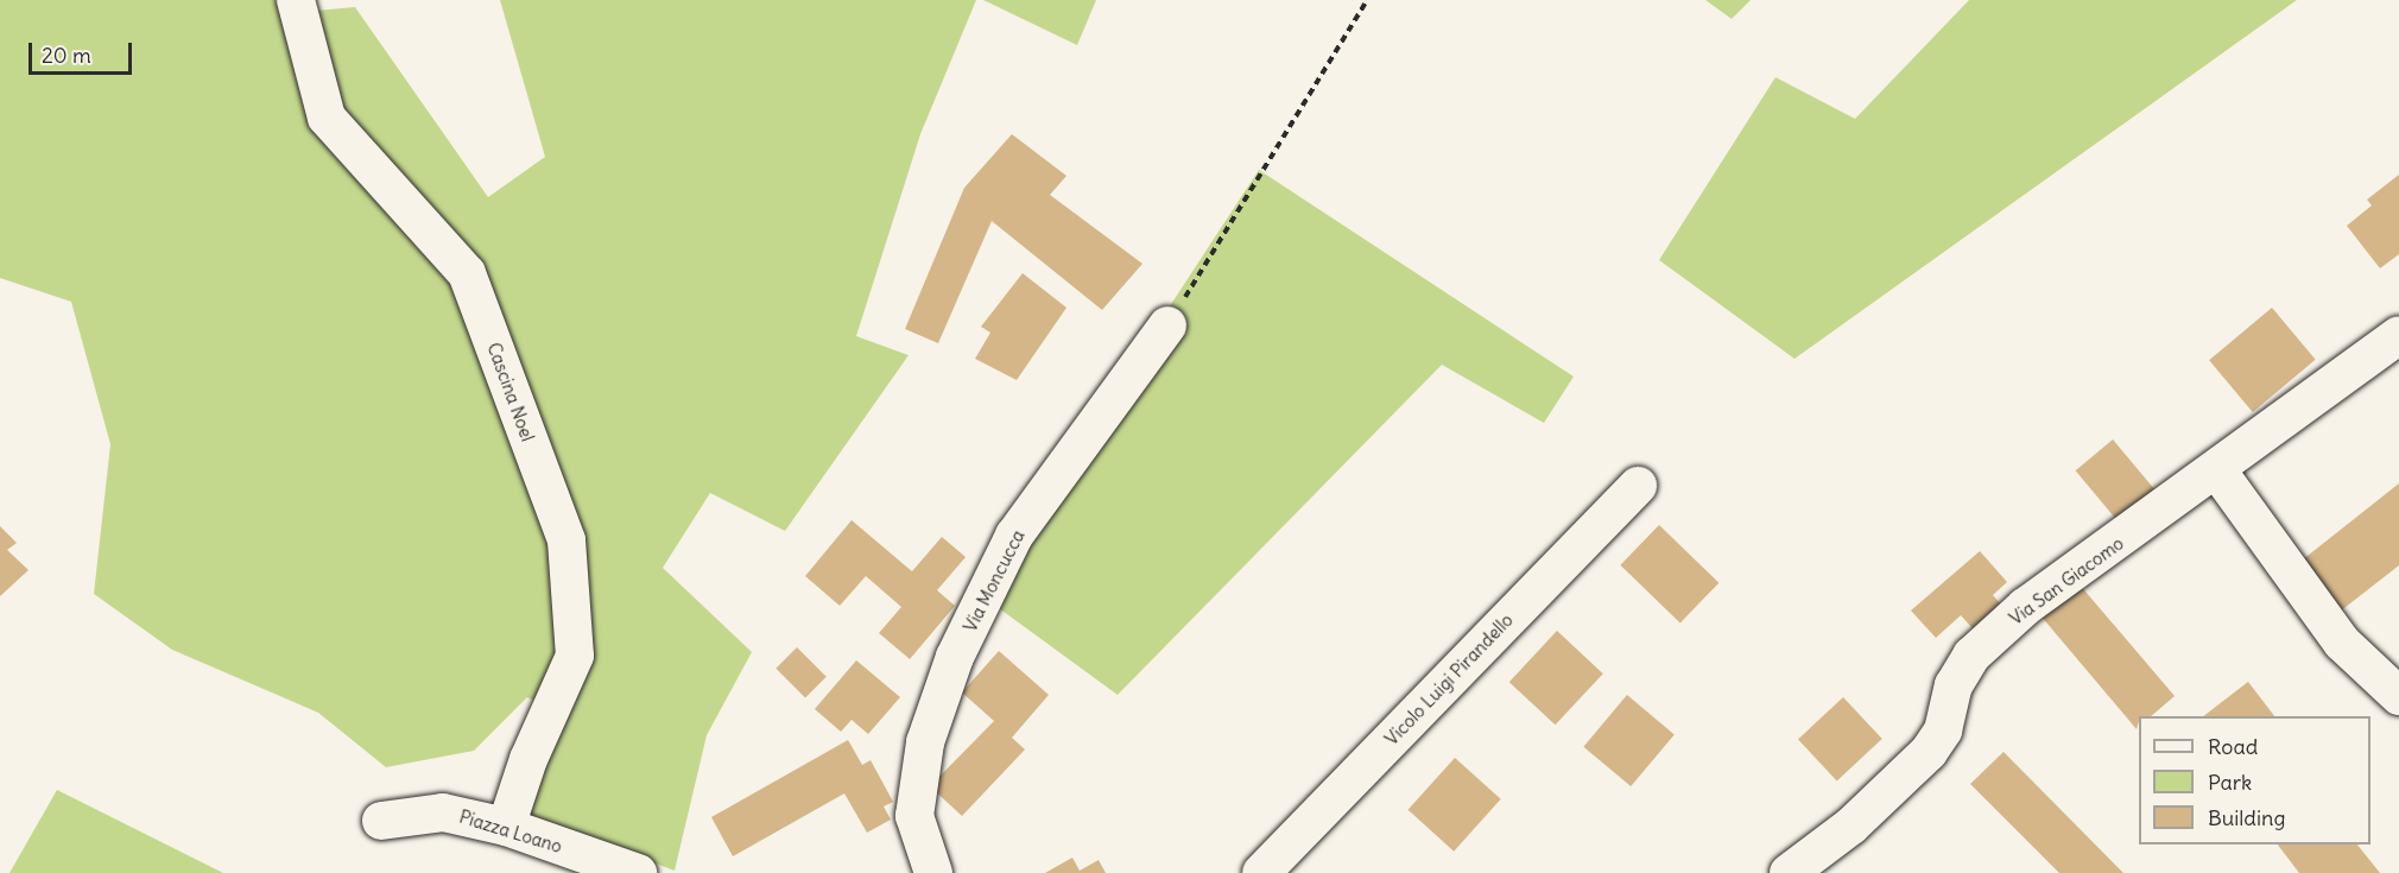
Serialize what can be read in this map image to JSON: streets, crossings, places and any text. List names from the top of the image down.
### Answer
{
  "streets": {
    "street": [
      "Cascina Noel",
      "Via Moncucca",
      "Via San Giacomo",
      "Vicolo Luigi Pirandello",
      "Piazza Loano"
    ]
  },
  "crossings": [
    ["Cascina Noel", "Piazza Loano"]
  ],
  "legend": ["Road", "Park", "Building"],
  "scale_bar": "20 m"
}
